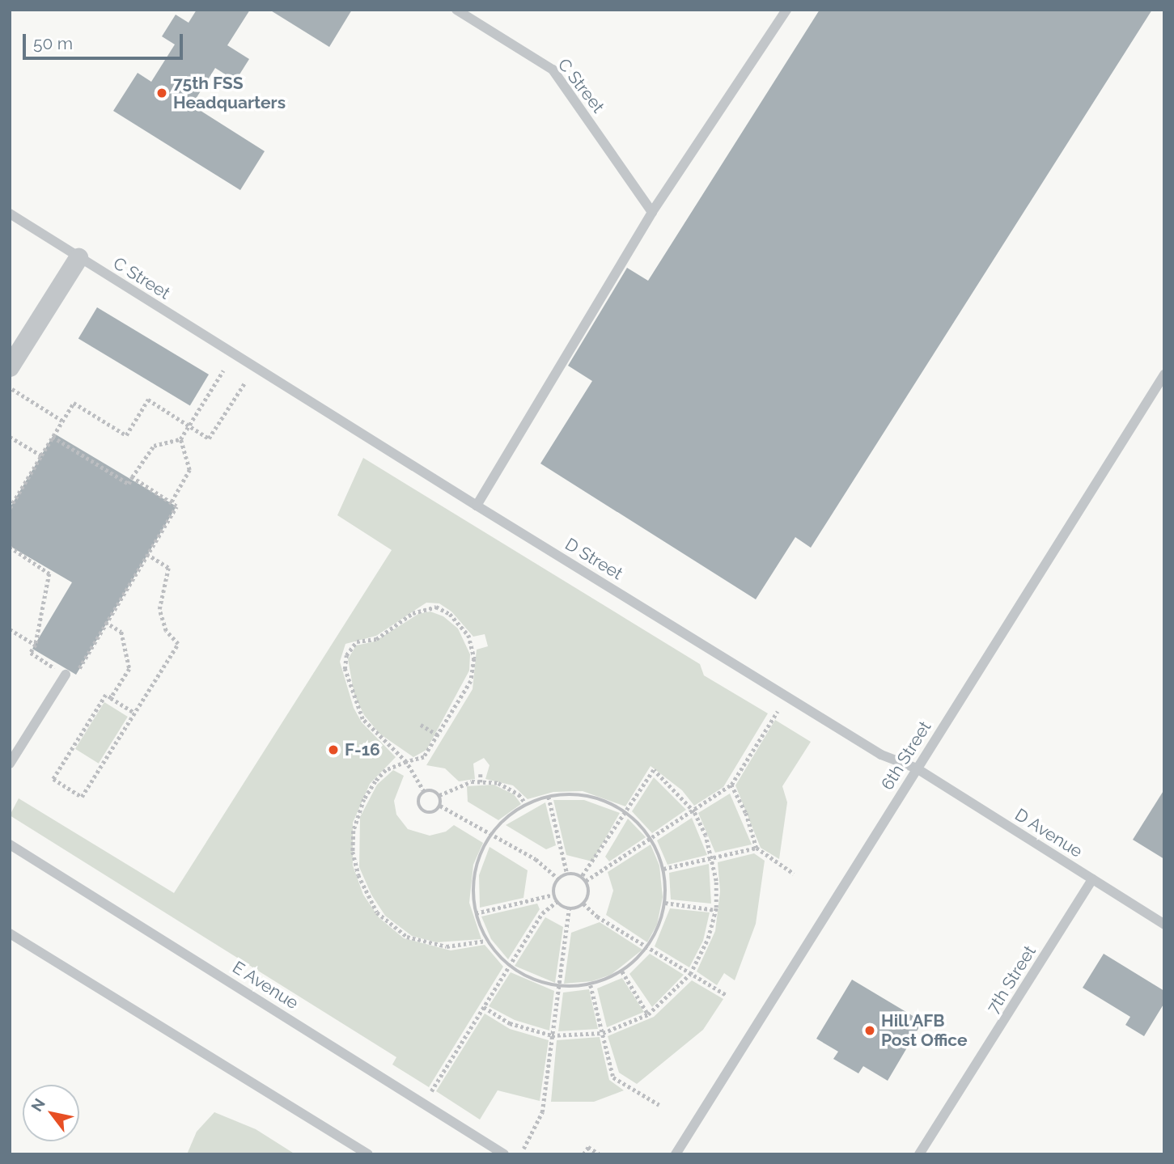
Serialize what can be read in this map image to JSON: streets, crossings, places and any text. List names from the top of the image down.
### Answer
{
  "streets": {
    "lane": [
      "C Street",
      "D Street",
      "6th Street",
      "D Avenue",
      "7th Street",
      "E Avenue"
    ]
  },
  "crossings": [
    ["C Street", "D Street"],
    ["D Street", "6th Street"],
    ["D Street", "D Avenue"],
    ["6th Street", "D Avenue"],
    ["D Avenue", "7th Street"]
  ],
  "places": ["75th FSS Headquarters", "F-16", "Hill AFB Post Office"],
  "scale_bar": "50 m",
  "north": "top left"
}
